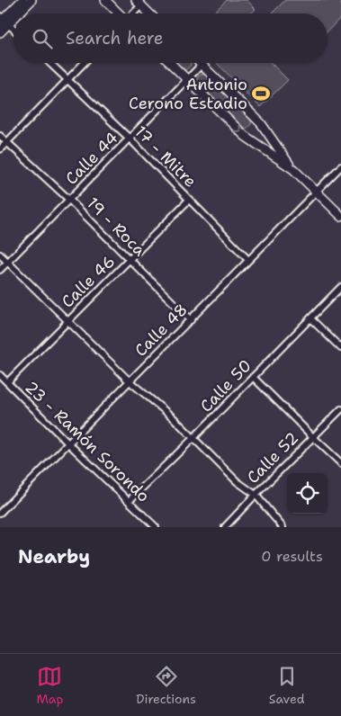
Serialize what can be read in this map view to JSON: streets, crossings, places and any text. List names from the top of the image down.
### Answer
{
  "streets": {
    "street": [
      "17 - Mitre",
      "Calle 44",
      "19 - Roca",
      "Calle 46",
      "Calle 48",
      "Calle 50",
      "23 - Ramón Sorondo",
      "Calle 52"
    ]
  },
  "crossings": [
    ["17 - Mitre", "Calle 44"],
    ["17 - Mitre", "Calle 46"],
    ["17 - Mitre", "Calle 48"],
    ["Calle 44", "19 - Roca"],
    ["19 - Roca", "Calle 46"],
    ["19 - Roca", "Calle 48"],
    ["Calle 46", "23 - Ramón Sorondo"],
    ["Calle 48", "23 - Ramón Sorondo"],
    ["Calle 50", "23 - Ramón Sorondo"]
  ],
  "places": {
    "sports": ["Antonio Cerono Estadio"]
  },
  "page": {
    "search": "Search here",
    "heading": ["Nearby", "0 results"],
    "nav": ["Map", "Directions", "Saved"]
  }
}
